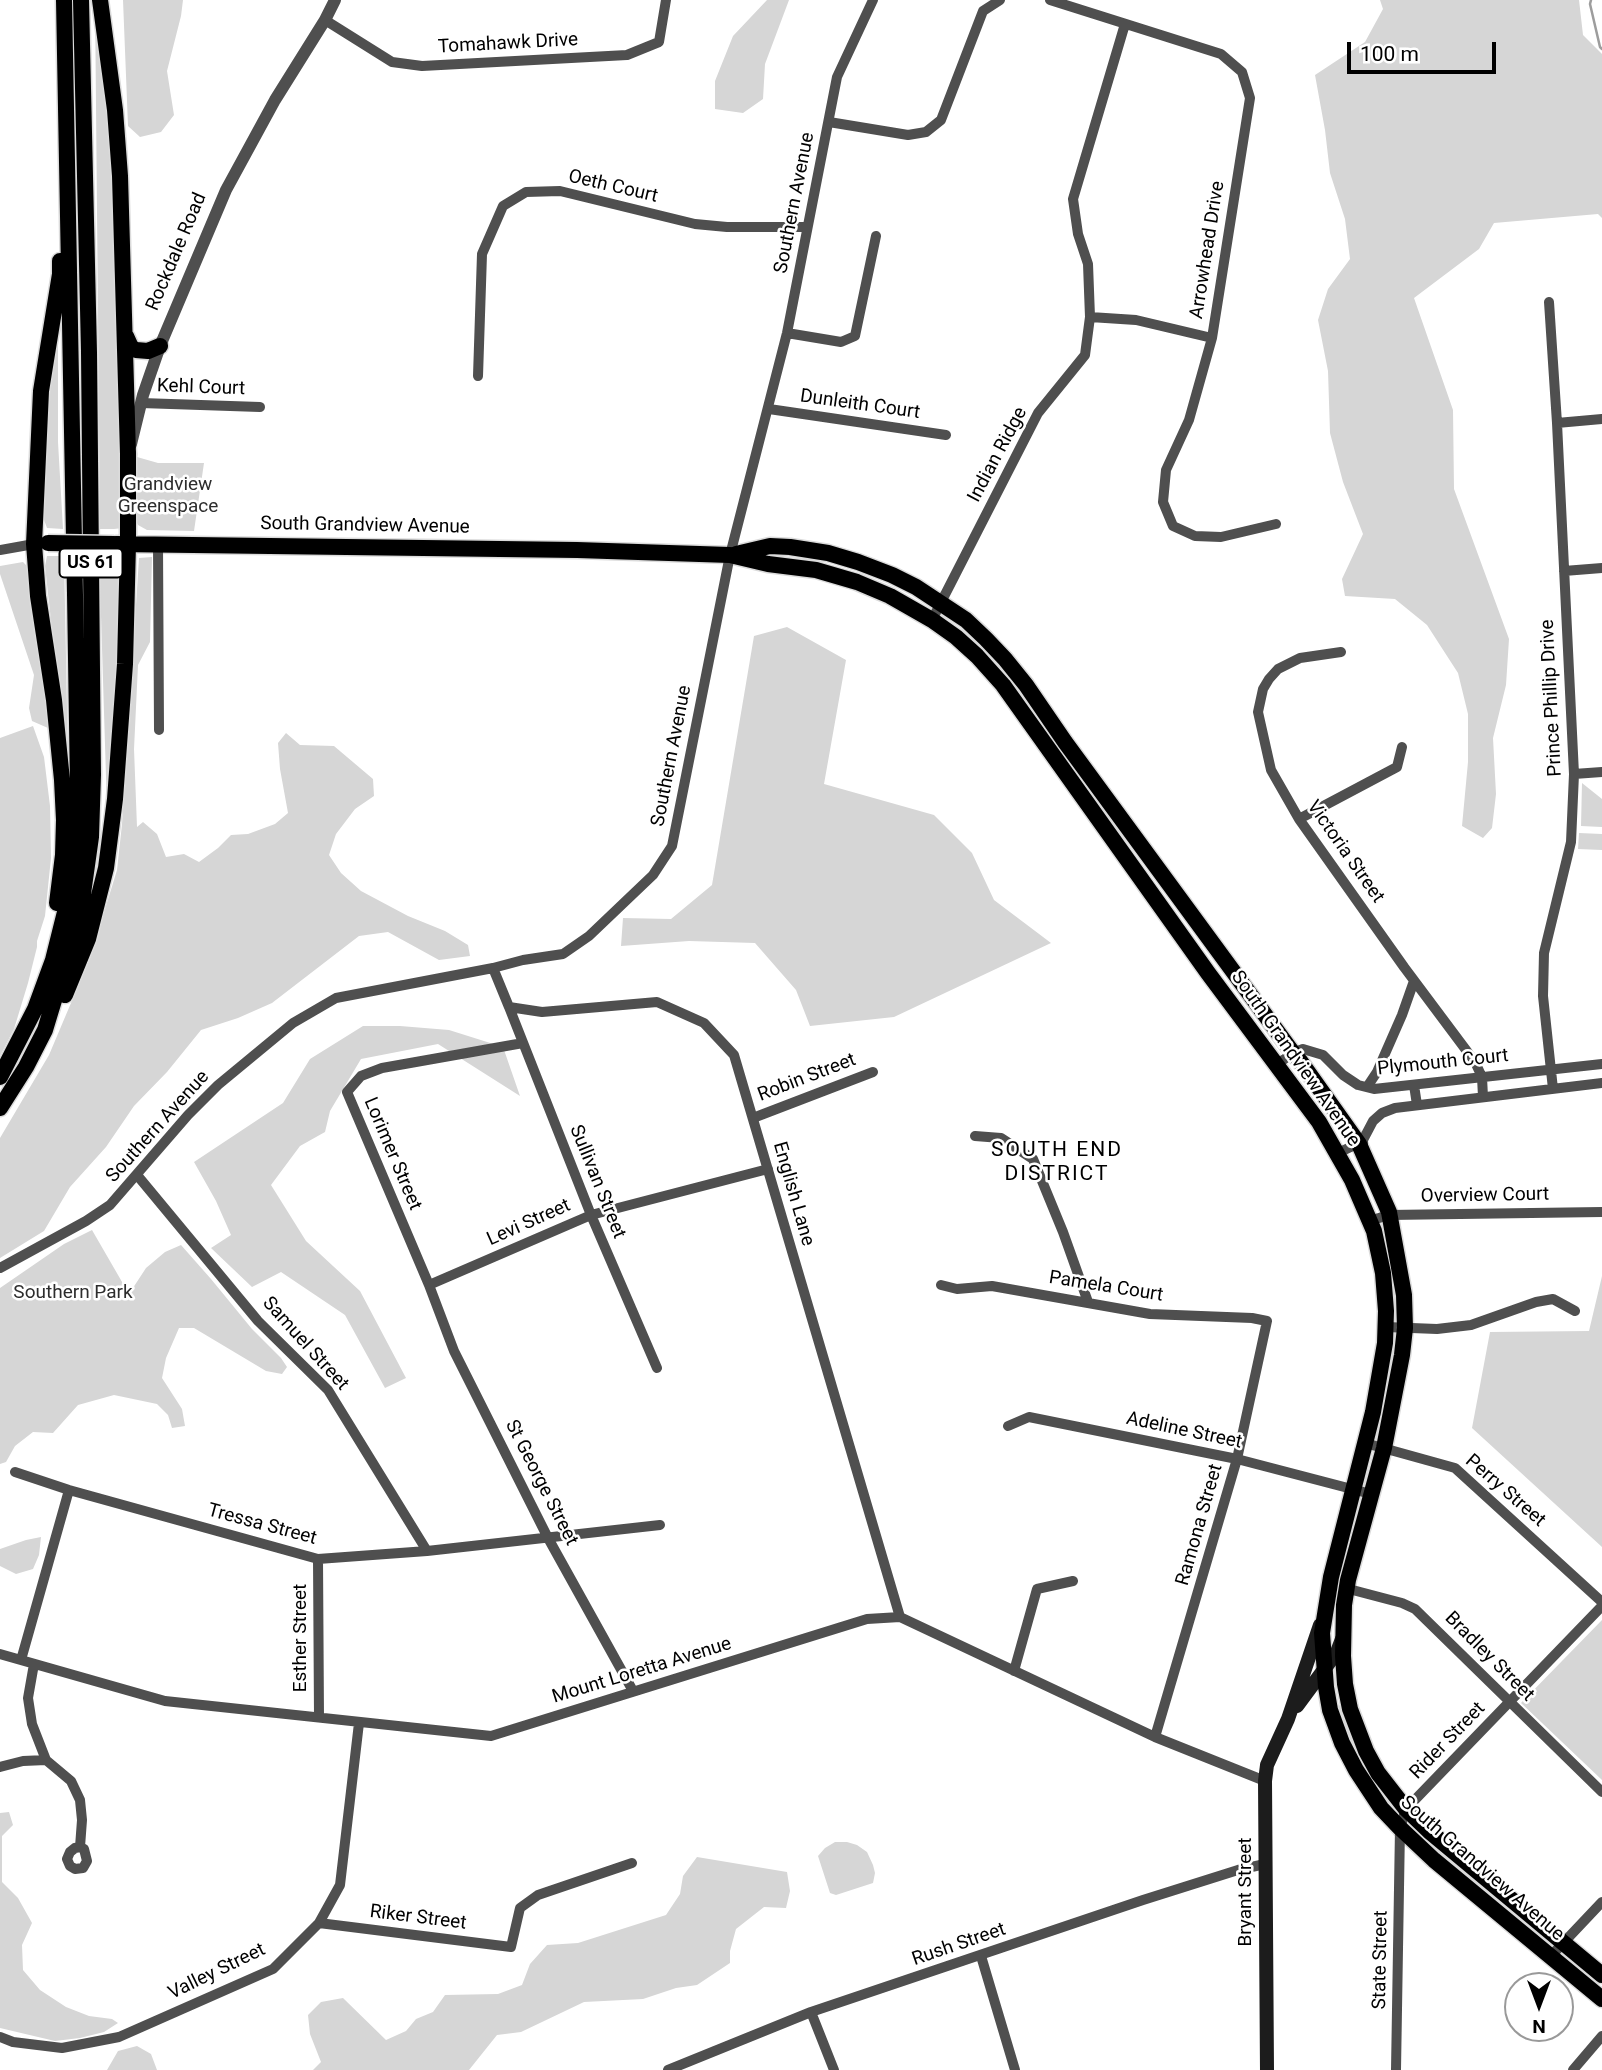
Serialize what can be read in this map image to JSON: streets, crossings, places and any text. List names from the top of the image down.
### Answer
{
  "streets": {
    "main road": [
      "Rockdale Road",
      "South Grandview Avenue",
      "US 61",
      "Bryant Street"
    ],
    "street": [
      "Tomahawk Drive",
      "Oeth Court",
      "Southern Avenue",
      "Arrowhead Drive",
      "Kehl Court",
      "Dunleith Court",
      "Indian Ridge",
      "Prince Phillip Drive",
      "Victoria Street",
      "Plymouth Court",
      "Robin Street",
      "Lorimer Street",
      "Sullivan Street",
      "English Lane",
      "Overview Court",
      "Levi Street",
      "Pamela Court",
      "Samuel Street",
      "Adeline Street",
      "St George Street",
      "Perry Street",
      "Tressa Street",
      "Ramona Street",
      "Esther Street",
      "Bradley Street",
      "Mount Loretta Avenue",
      "Rider Street",
      "Riker Street",
      "Rush Street",
      "State Street",
      "Valley Street"
    ]
  },
  "crossings": [
    ["Tomahawk Drive", "Rockdale Road"],
    ["Oeth Court", "Southern Avenue"],
    ["Southern Avenue", "Dunleith Court"],
    ["Southern Avenue", "South Grandview Avenue"],
    ["Southern Avenue", "Samuel Street"],
    ["Arrowhead Drive", "Indian Ridge"],
    ["Rockdale Road", "Kehl Court"],
    ["Rockdale Road", "South Grandview Avenue"],
    ["Rockdale Road", "US 61"],
    ["Indian Ridge", "South Grandview Avenue"],
    ["South Grandview Avenue", "Plymouth Court"],
    ["South Grandview Avenue", "Overview Court"],
    ["South Grandview Avenue", "Adeline Street"],
    ["South Grandview Avenue", "Perry Street"],
    ["South Grandview Avenue", "Bradley Street"],
    ["South Grandview Avenue", "Rider Street"],
    ["Prince Phillip Drive", "Plymouth Court"],
    ["Victoria Street", "Plymouth Court"],
    ["Robin Street", "English Lane"],
    ["Lorimer Street", "Sullivan Street"],
    ["Lorimer Street", "Levi Street"],
    ["Lorimer Street", "St George Street"],
    ["Sullivan Street", "English Lane"],
    ["Sullivan Street", "Levi Street"],
    ["English Lane", "Levi Street"],
    ["English Lane", "Mount Loretta Avenue"],
    ["Levi Street", "St George Street"],
    ["Pamela Court", "Ramona Street"],
    ["Samuel Street", "Tressa Street"],
    ["Adeline Street", "Ramona Street"],
    ["St George Street", "Tressa Street"],
    ["St George Street", "Mount Loretta Avenue"],
    ["Perry Street", "Rider Street"],
    ["Tressa Street", "Esther Street"],
    ["Ramona Street", "Mount Loretta Avenue"],
    ["Esther Street", "Mount Loretta Avenue"],
    ["Bradley Street", "Rider Street"],
    ["Mount Loretta Avenue", "Bryant Street"],
    ["Mount Loretta Avenue", "Valley Street"],
    ["Rider Street", "State Street"],
    ["Bryant Street", "Rush Street"],
    ["Riker Street", "Valley Street"]
  ],
  "districts": ["SOUTH END DISTRICT"],
  "parks": ["Grandview Greenspace", "Southern Park"],
  "scale_bar": "100 m",
  "north": "bottom"
}
